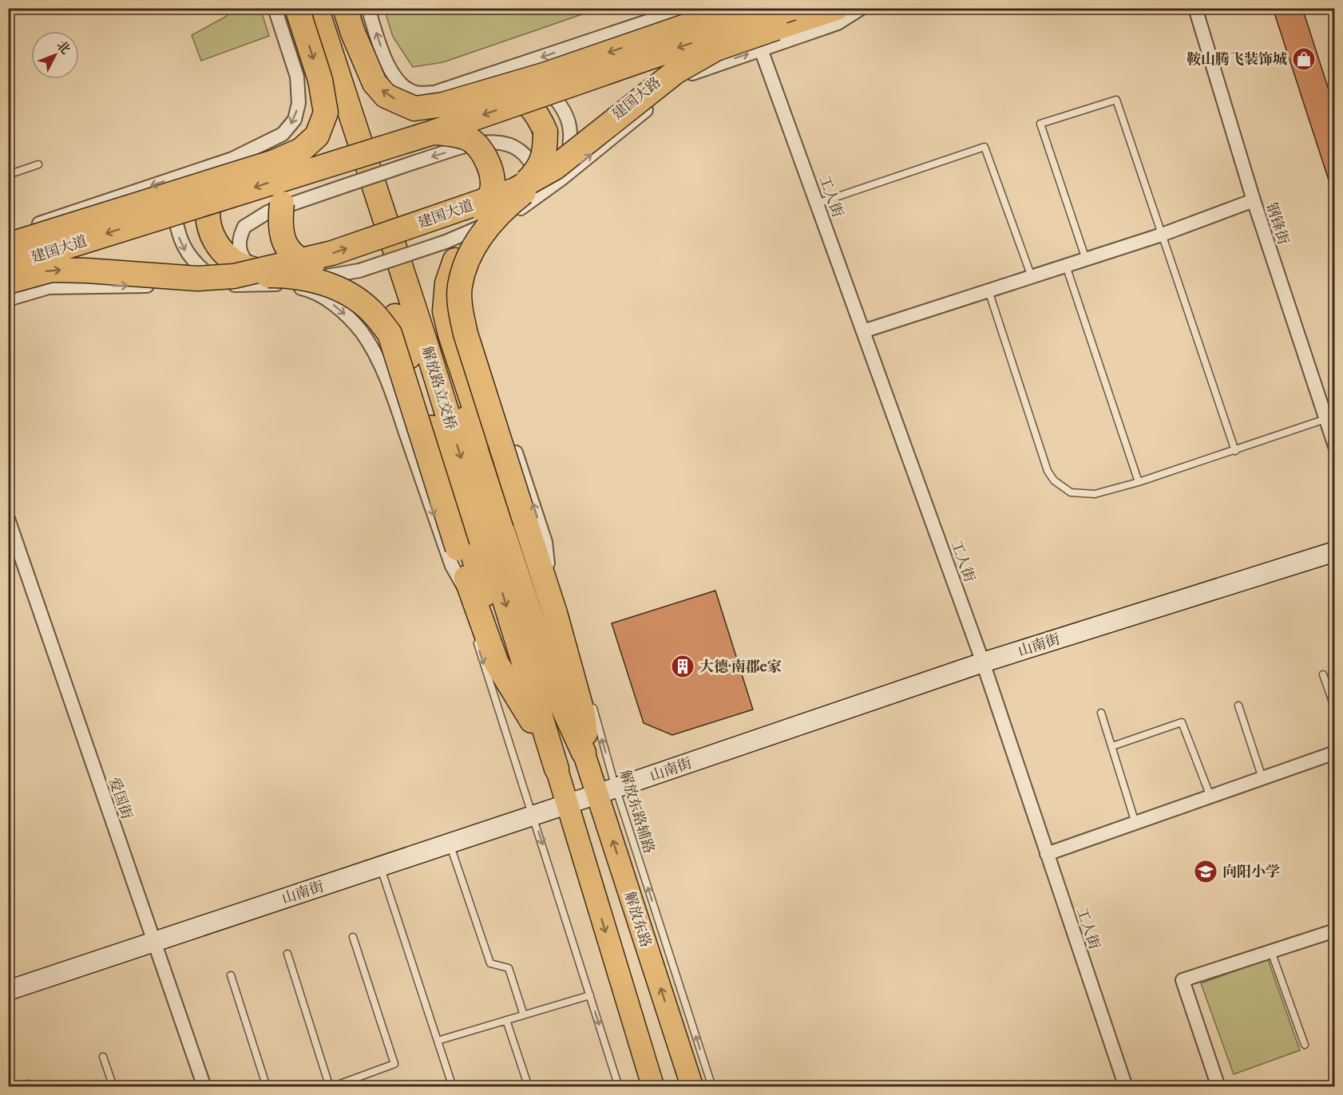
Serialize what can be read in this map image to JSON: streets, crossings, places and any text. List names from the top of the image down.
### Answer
{
  "streets": {
    "highway": ["建国大道", "解放路立交桥"],
    "main road": ["山南街", "解放东路"],
    "street": [
      "建国大路",
      "工人街",
      "钢锋街",
      "爱国街"
    ],
    "lane": ["解放东路辅路"]
  },
  "crossings": [
    ["建国大路", "工人街"],
    ["建国大路", "建国大道"],
    ["工人街", "山南街"],
    ["解放路立交桥", "解放东路"],
    ["山南街", "爱国街"],
    ["山南街", "解放东路辅路"],
    ["山南街", "解放东路"],
    ["解放东路辅路", "解放东路"]
  ],
  "one_way": ["解放东路辅路"],
  "places": {
    "shop": ["鞍山腾飞装饰城"],
    "building": ["大德·南郡e家"],
    "school or university": ["向阳小学"]
  },
  "north": "top right"
}
